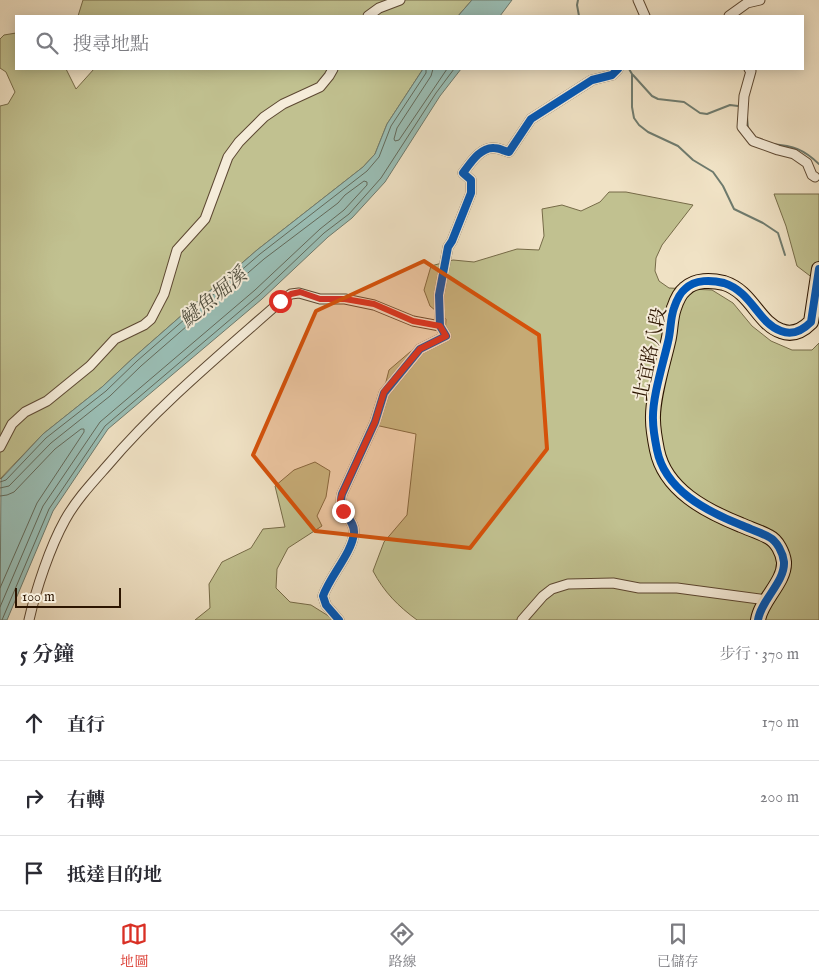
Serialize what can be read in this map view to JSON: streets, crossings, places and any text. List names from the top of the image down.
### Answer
{
  "streets": {
    "main road": ["北宜路八段"]
  },
  "water": ["𩻸魚堀溪"],
  "scale_bar": "100 m",
  "page": {
    "search": "搜尋地點",
    "scale": "100 m",
    "heading": ["5 分鐘", "步行 · 370 m"],
    "list": [
      ["直行", "170 m"],
      ["右轉", "200 m"],
      "抵達目的地"
    ],
    "nav": ["地圖", "路線", "已儲存"]
  }
}
